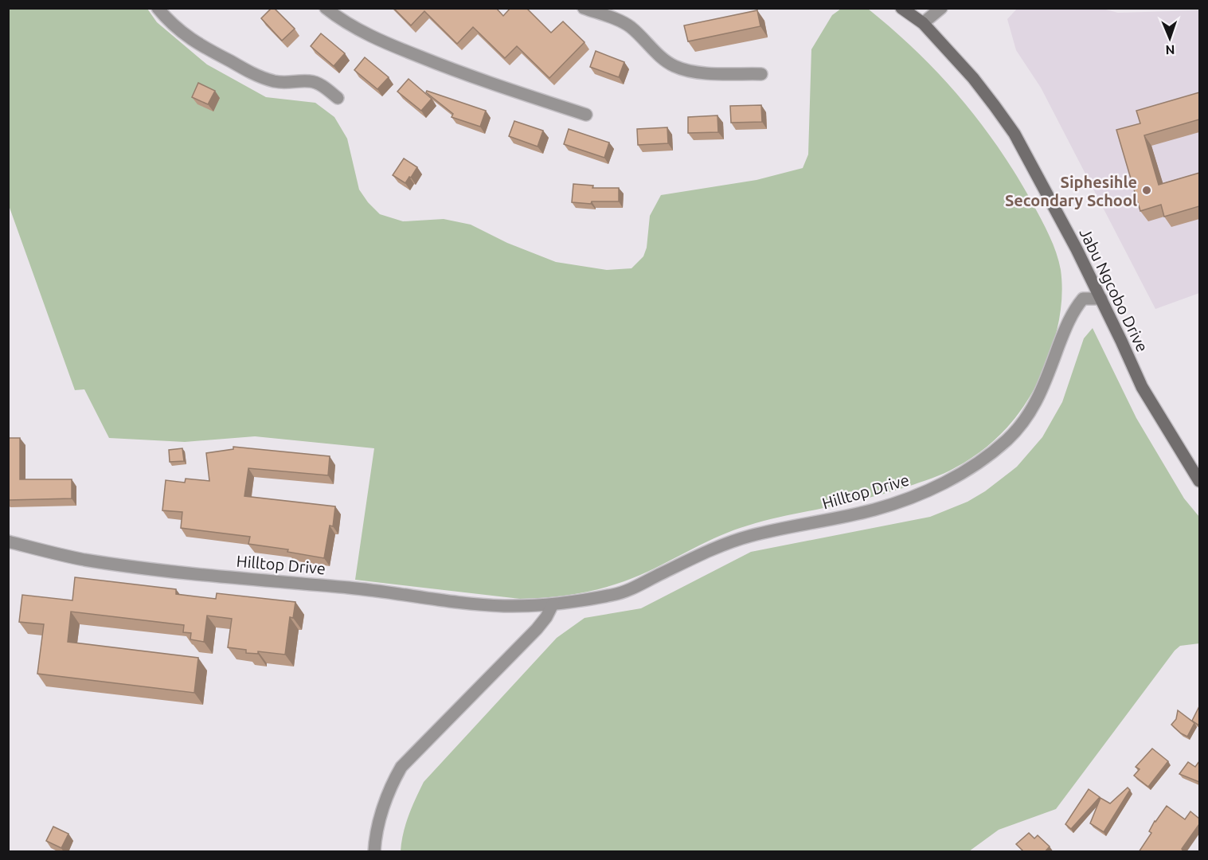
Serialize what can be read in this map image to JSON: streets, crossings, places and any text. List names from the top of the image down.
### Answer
{
  "streets": {
    "main road": ["Jabu Ngcobo Drive"],
    "street": ["Hilltop Drive"]
  },
  "crossings": [
    ["Jabu Ngcobo Drive", "Hilltop Drive"]
  ],
  "places": ["Siphesihle Secondary School"],
  "north": "bottom"
}
